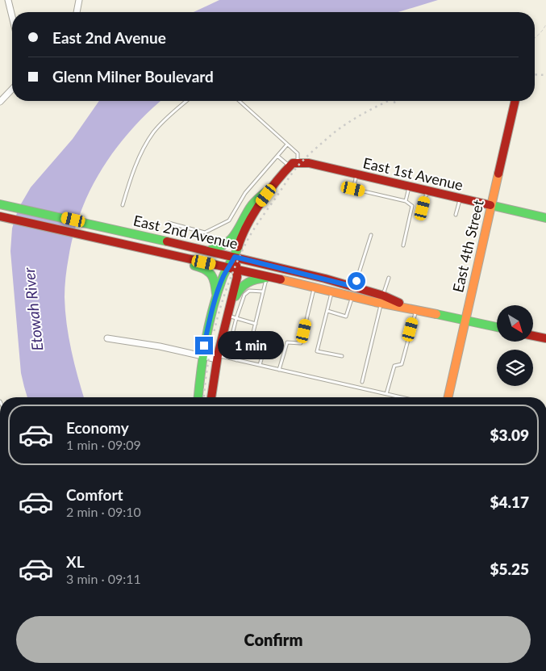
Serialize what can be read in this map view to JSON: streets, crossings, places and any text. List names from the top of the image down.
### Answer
{
  "streets": {
    "main road": ["East 1st Avenue", "East 2nd Avenue", "East 4th Street"]
  },
  "crossings": [
    ["East 1st Avenue", "East 4th Street"],
    ["East 2nd Avenue", "East 4th Street"]
  ],
  "water": ["Etowah River"],
  "north": "bottom right",
  "page": {
    "banner": ["East 2nd Avenue", "Glenn Milner Boulevard"],
    "bubble": "1 min",
    "list": [
      {
        "name": "Economy",
        "note": "1 min · 09:09",
        "value": "$3.09"
      },
      {
        "name": "Comfort",
        "note": "2 min · 09:10",
        "value": "$4.17"
      },
      {
        "name": "XL",
        "note": "3 min · 09:11",
        "value": "$5.25"
      }
    ],
    "buttons": "Confirm"
  }
}
